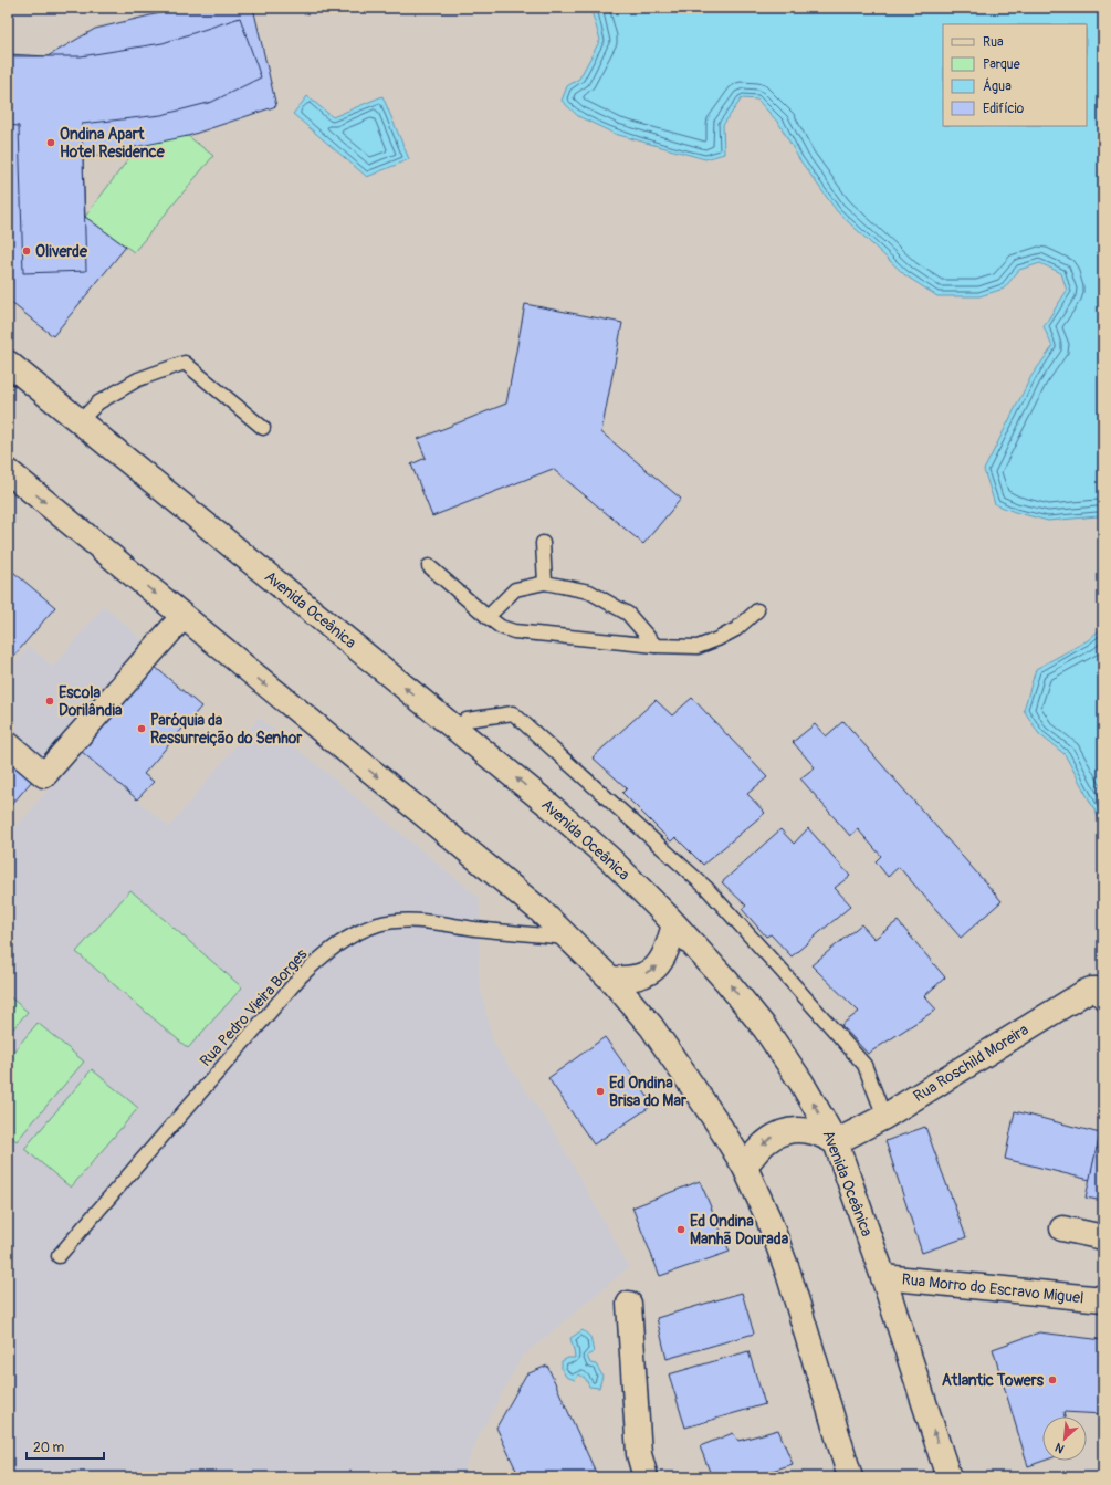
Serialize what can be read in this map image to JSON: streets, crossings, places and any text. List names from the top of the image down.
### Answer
{
  "streets": {
    "main road": ["Avenida Oceânica", "Rua Roschild Moreira", "Rua Morro do Escravo Miguel"],
    "lane": ["Rua Pedro Vieira Borges"]
  },
  "crossings": [
    ["Avenida Oceânica", "Rua Roschild Moreira"],
    ["Avenida Oceânica", "Rua Morro do Escravo Miguel"]
  ],
  "places": [
    "Ondina Apart Hotel Residence",
    "Oliverde",
    "Escola Dorilândia",
    "Paróquia da Ressurreição do Senhor",
    "Ed Ondina Brisa do Mar",
    "Ed Ondina Manhã Dourada",
    "Atlantic Towers"
  ],
  "legend": [
    "Rua",
    "Parque",
    "Água",
    "Edifício"
  ],
  "scale_bar": "20 m",
  "north": "bottom left"
}
